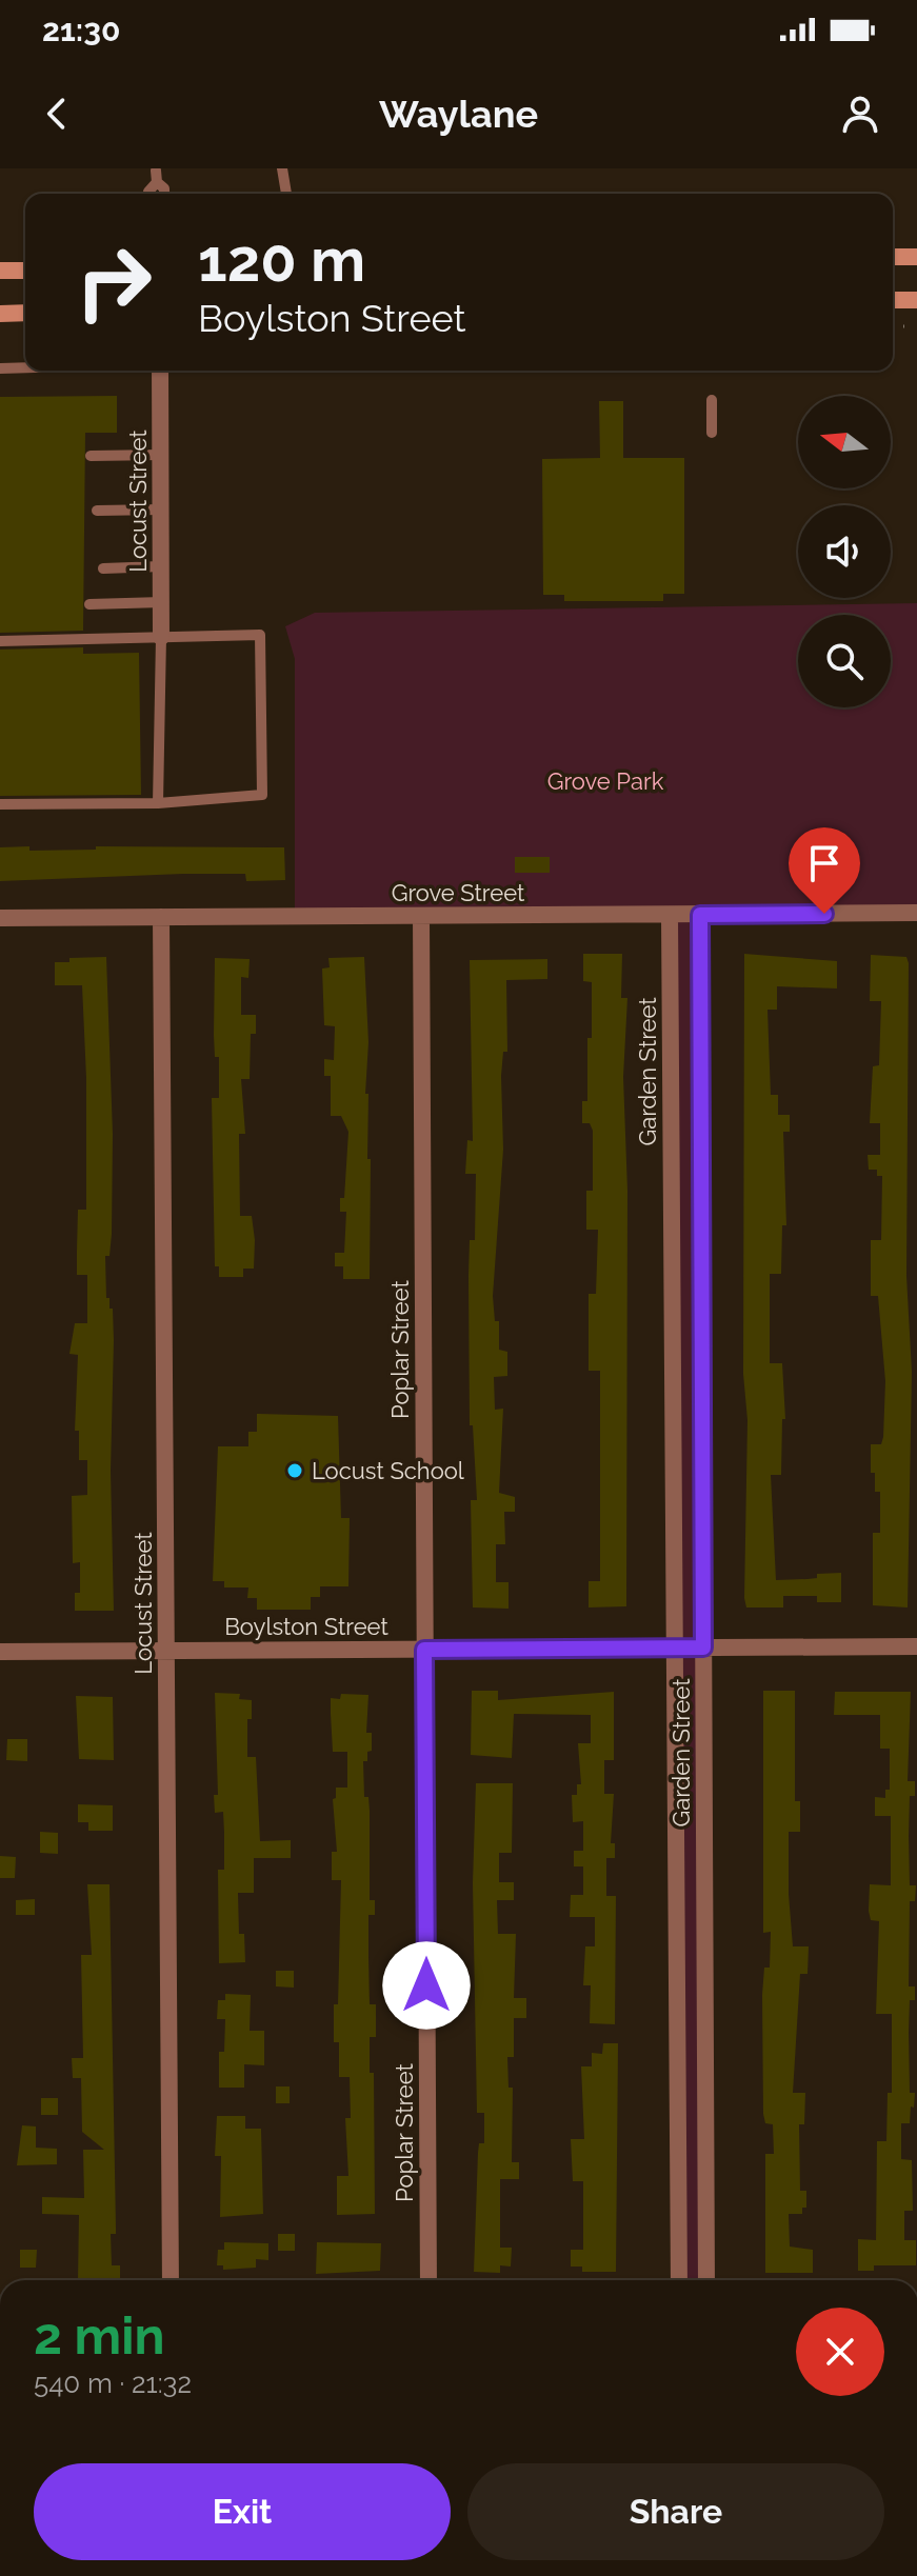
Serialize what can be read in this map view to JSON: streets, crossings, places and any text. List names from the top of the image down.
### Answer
{
  "streets": {
    "street": [
      "Locust Street",
      "Grove Street",
      "Garden Street",
      "Poplar Street",
      "Boylston Street"
    ]
  },
  "crossings": [
    ["Locust Street", "Grove Street"],
    ["Locust Street", "Boylston Street"],
    ["Grove Street", "Garden Street"],
    ["Grove Street", "Poplar Street"],
    ["Garden Street", "Boylston Street"],
    ["Poplar Street", "Boylston Street"]
  ],
  "parks": ["Grove Park"],
  "places": ["Locust School"],
  "north": "left",
  "page": {
    "status": "21:30",
    "header": "Waylane",
    "turn": ["120 m", "Boylston Street"],
    "heading": ["2 min", "540 m · 21:32"],
    "buttons": ["Exit", "Share"]
  }
}
